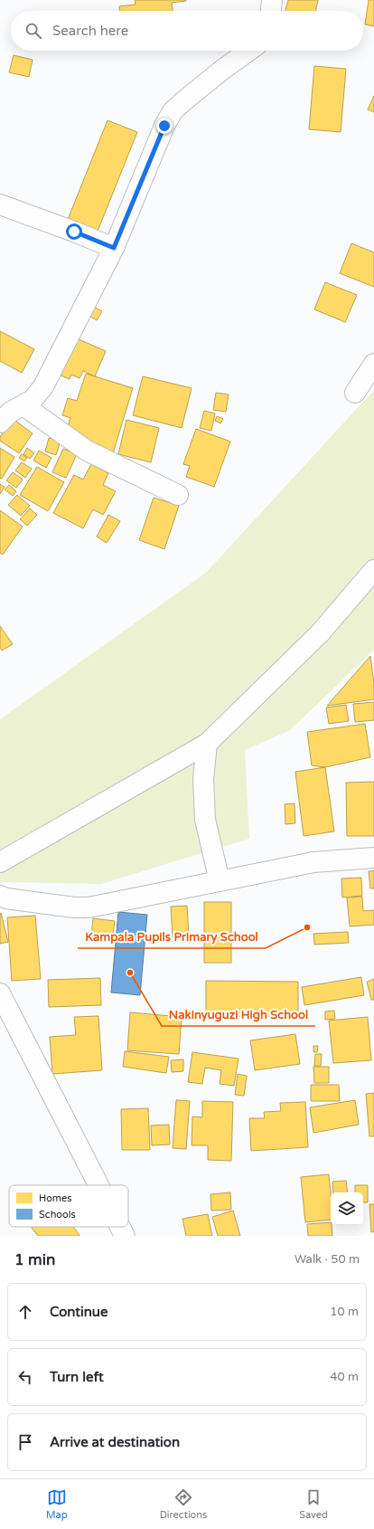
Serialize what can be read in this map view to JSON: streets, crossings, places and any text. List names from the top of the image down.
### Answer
{
  "places": ["Kampala Pupils Primary School", "Nakinyuguzi High School"],
  "legend": ["Homes", "Schools"],
  "page": {
    "search": "Search here",
    "heading": ["1 min", "Walk · 50 m"],
    "list": [
      ["Continue", "10 m"],
      ["Turn left", "40 m"],
      "Arrive at destination"
    ],
    "nav": ["Map", "Directions", "Saved"]
  }
}
